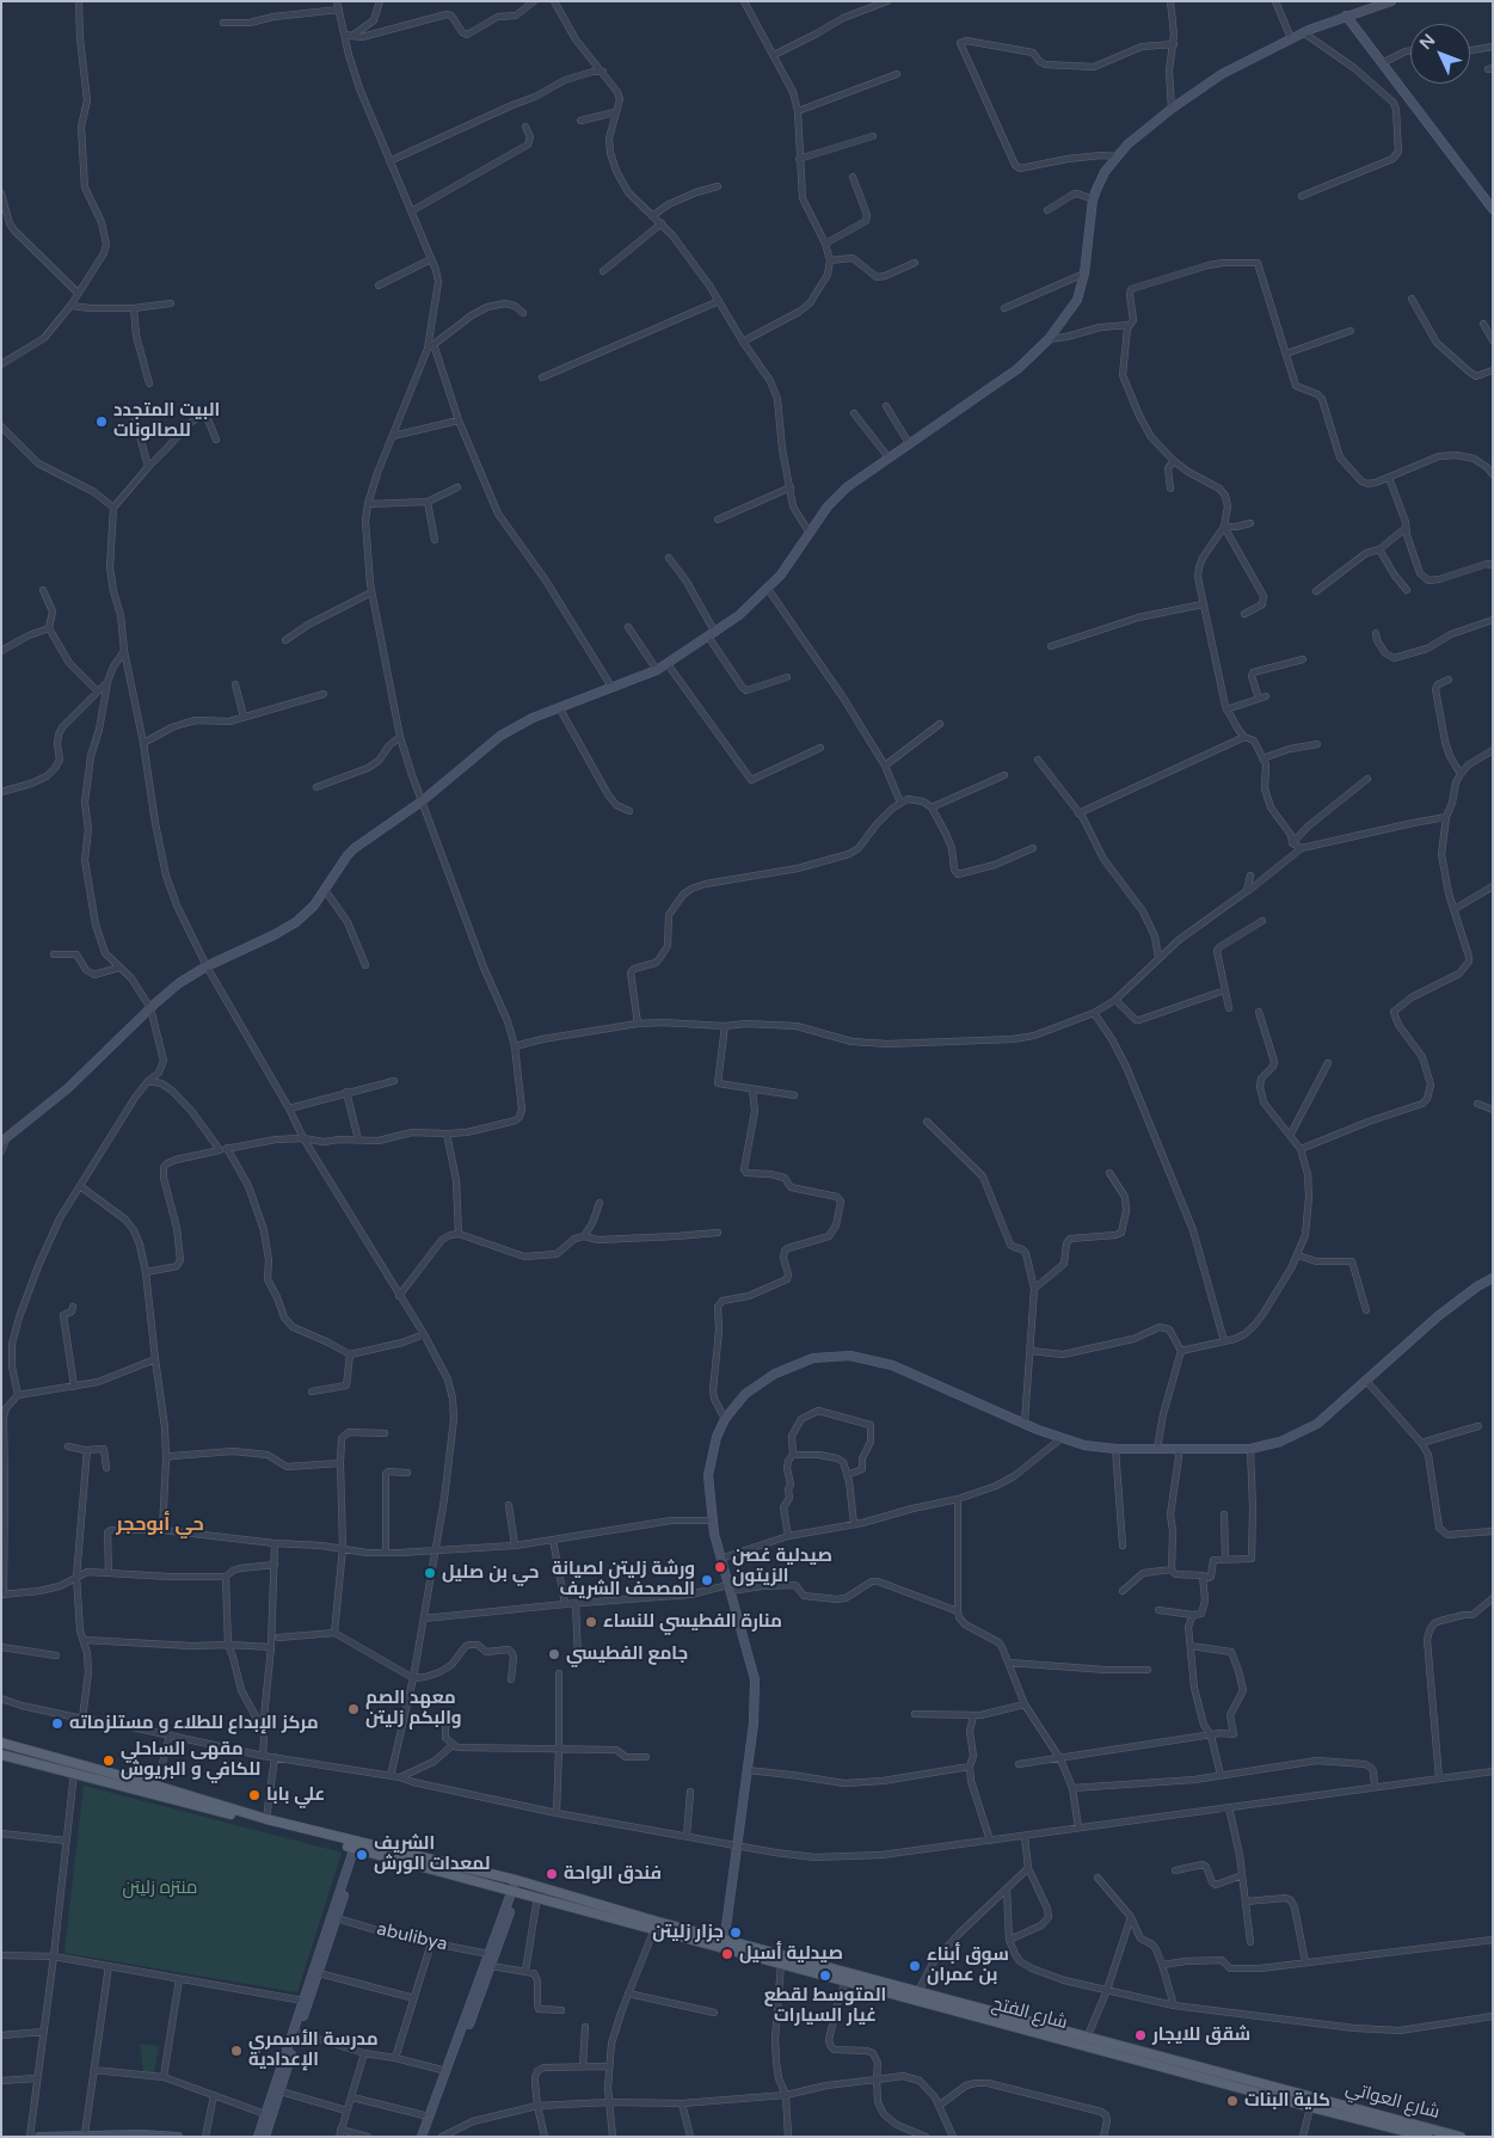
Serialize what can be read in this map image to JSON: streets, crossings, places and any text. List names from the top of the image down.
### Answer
{
  "streets": {
    "main road": ["شارع الفتح", "شارع العواتي"],
    "street": ["abulibya"]
  },
  "crossings": [
    ["شارع الفتح", "شارع العواتي"]
  ],
  "districts": ["حي أبوحجر"],
  "parks": ["منتزه زليتن"],
  "places": [
    "البيت المتجدد للصالونات",
    "صيدلية غصن الزيتون",
    "حي بن صليل",
    "ورشة زليتن لصيانة المصحف الشريف",
    "منارة الفطيسي للنساء",
    "جامع الفطيسي",
    "معهد الصم والبكم زليتن",
    "مركز الإبداع للطلاء و مستلزماته",
    "مقهى الساحلي للكافي و البريوش",
    "علي بابا",
    "الشريف لمعدات الورش",
    "فندق الواحة",
    "جزار زليتن",
    "صيدلية أسيل",
    "سوق أبناء بن عمران",
    "المتوسط لقطع غيار السيارات",
    "شقق للايجار",
    "مدرسة الأسمري الإعدادية",
    "كلية البنات"
  ],
  "north": "top left"
}
